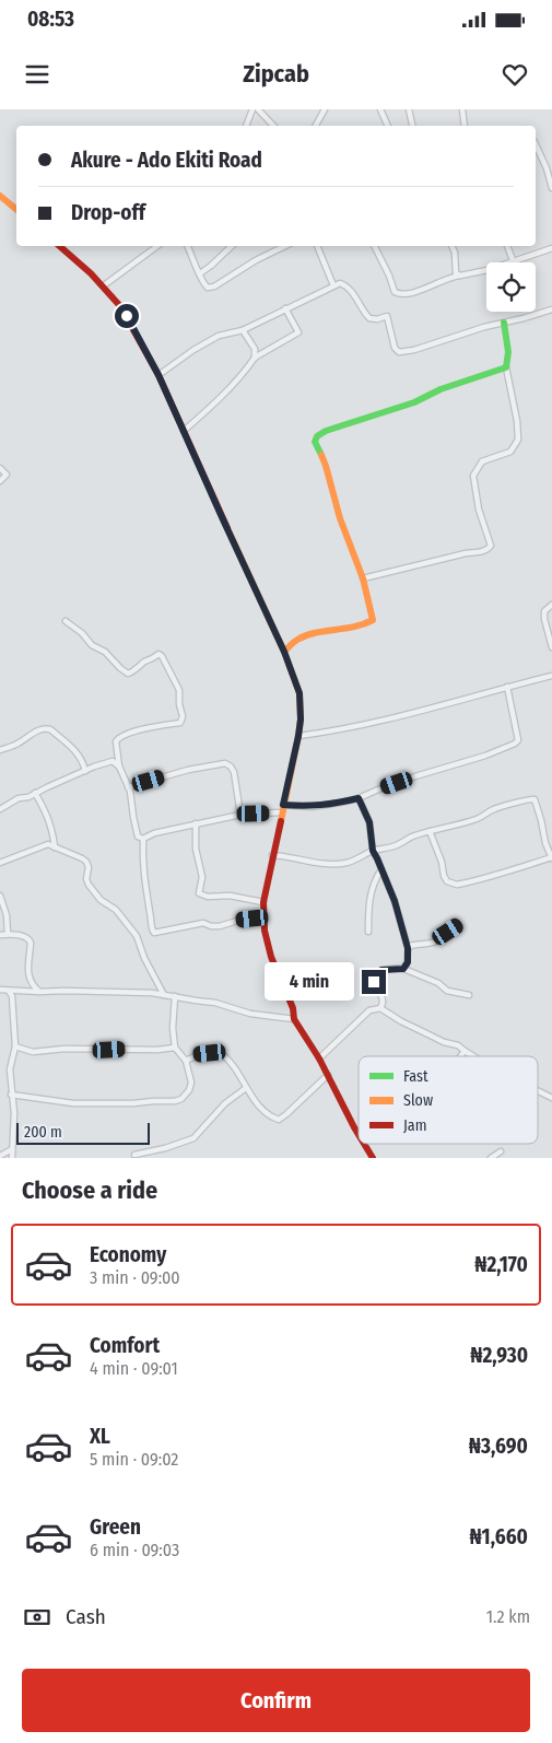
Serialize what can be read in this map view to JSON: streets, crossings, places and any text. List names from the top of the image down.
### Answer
{
  "legend": ["Fast", "Slow", "Jam"],
  "scale_bar": "200 m",
  "page": {
    "status": "08:53",
    "header": "Zipcab",
    "banner": ["Akure - Ado Ekiti Road", "Drop-off"],
    "bubble": "4 min",
    "scale": "200 m",
    "heading": "Choose a ride",
    "list": [
      {
        "name": "Economy",
        "note": "3 min · 09:00",
        "value": "₦2,170"
      },
      {
        "name": "Comfort",
        "note": "4 min · 09:01",
        "value": "₦2,930"
      },
      {
        "name": "XL",
        "note": "5 min · 09:02",
        "value": "₦3,690"
      },
      {
        "name": "Green",
        "note": "6 min · 09:03",
        "value": "₦1,660"
      }
    ],
    "pay": ["Cash", "1.2 km"],
    "buttons": "Confirm"
  }
}
